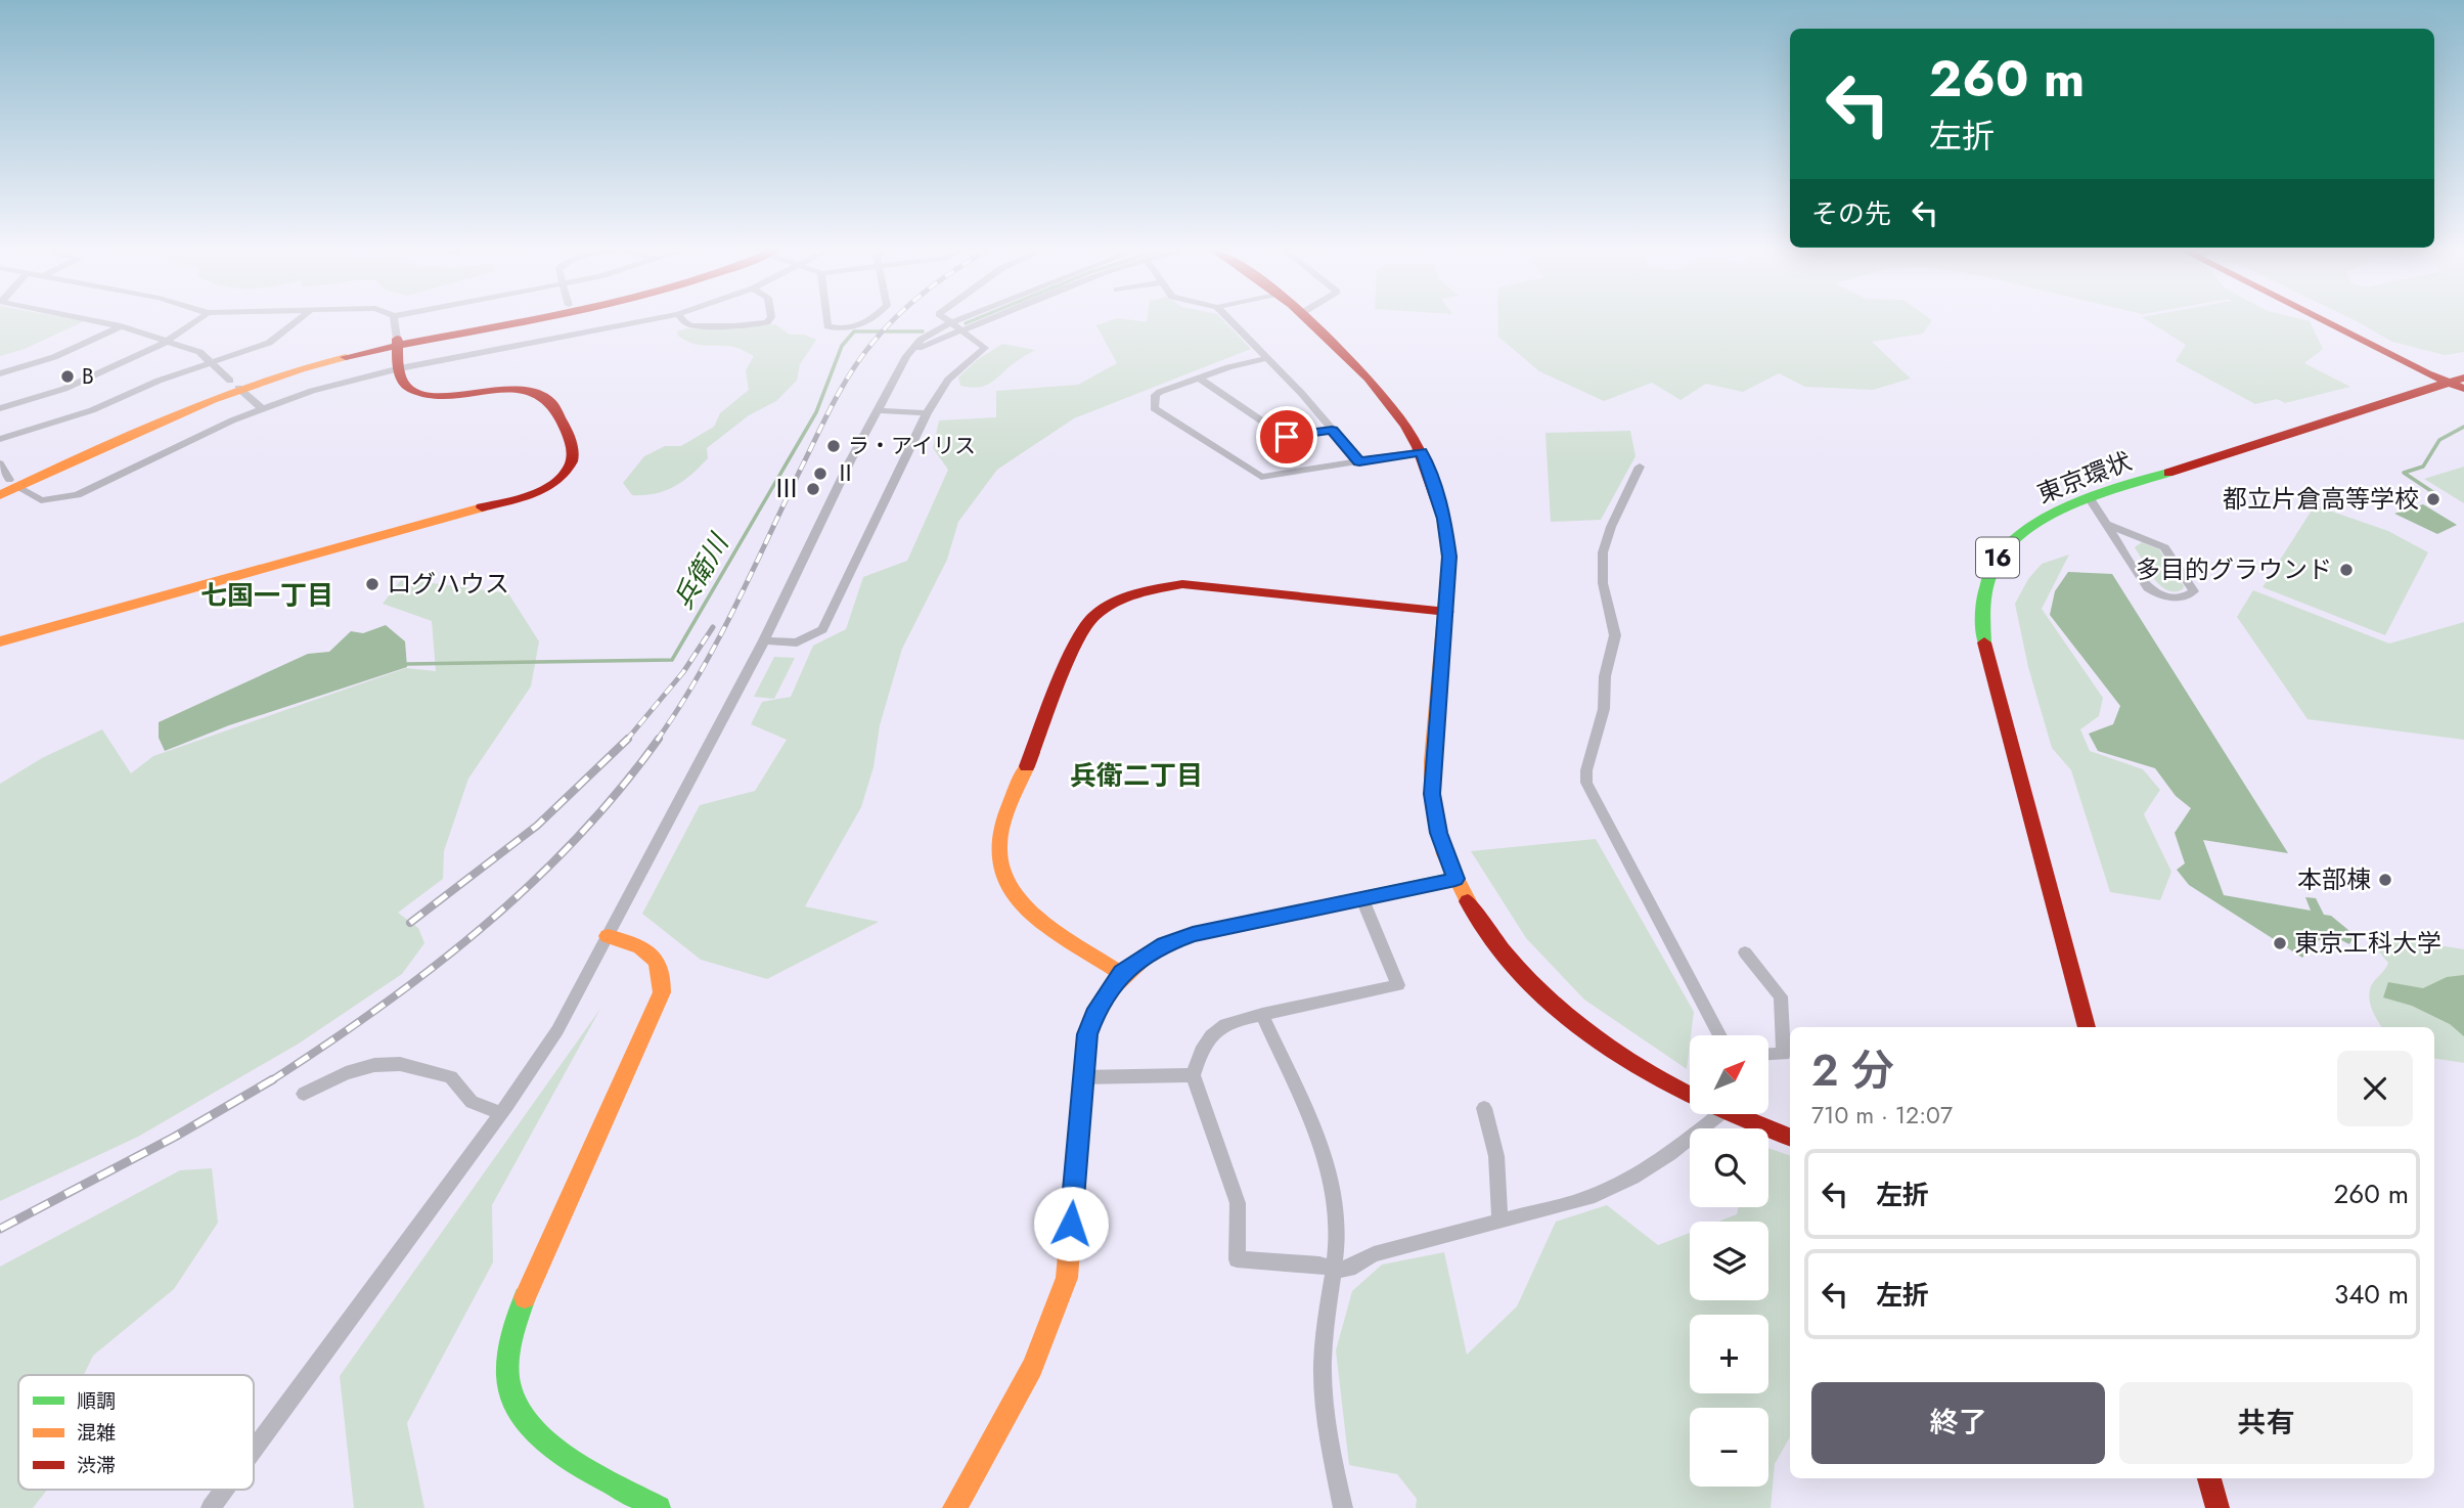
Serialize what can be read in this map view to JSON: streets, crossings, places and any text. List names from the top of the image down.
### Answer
{
  "streets": {
    "main road": ["東京環状", "16"]
  },
  "districts": ["七国一丁目", "兵衛二丁目"],
  "water": ["兵衛川"],
  "places": [
    "B",
    "ラ・アイリス",
    "Ⅱ",
    "Ⅲ",
    "都立片倉高等学校",
    "多目的グラウンド",
    "ログハウス",
    "本部棟",
    "東京工科大学"
  ],
  "legend": ["順調", "混雑", "渋滞"],
  "north": "top right",
  "page": {
    "turn": ["260 m", "左折"],
    "then": "その先",
    "heading": ["2 分", "710 m · 12:07"],
    "map_buttons": ["+", "−"],
    "list": [
      {
        "name": "左折",
        "value": "260 m"
      },
      {
        "name": "左折",
        "value": "340 m"
      }
    ],
    "buttons": ["終了", "共有"]
  }
}
